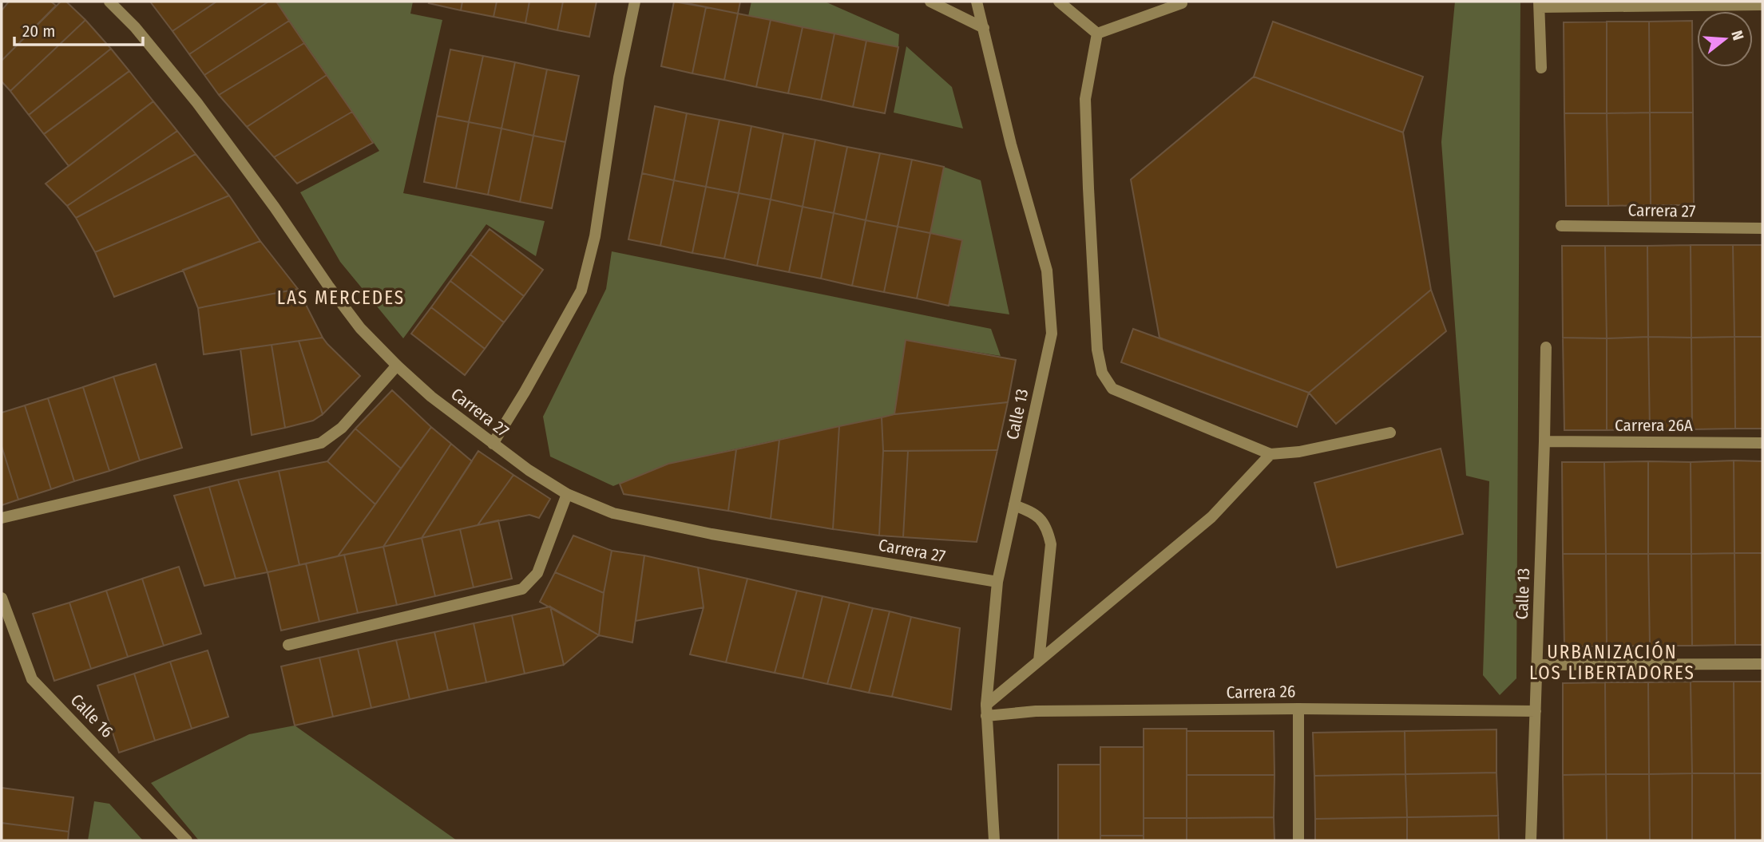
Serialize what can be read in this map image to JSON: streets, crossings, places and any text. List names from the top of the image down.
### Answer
{
  "streets": {
    "street": [
      "Carrera 27",
      "Calle 13",
      "Carrera 26A",
      "Carrera 26",
      "Calle 16"
    ]
  },
  "crossings": [
    ["Carrera 27", "Calle 13"],
    ["Calle 13", "Carrera 26A"],
    ["Calle 13", "Carrera 26"]
  ],
  "districts": ["LAS MERCEDES", "URBANIZACIÓN LOS LIBERTADORES"],
  "scale_bar": "20 m",
  "north": "right"
}
